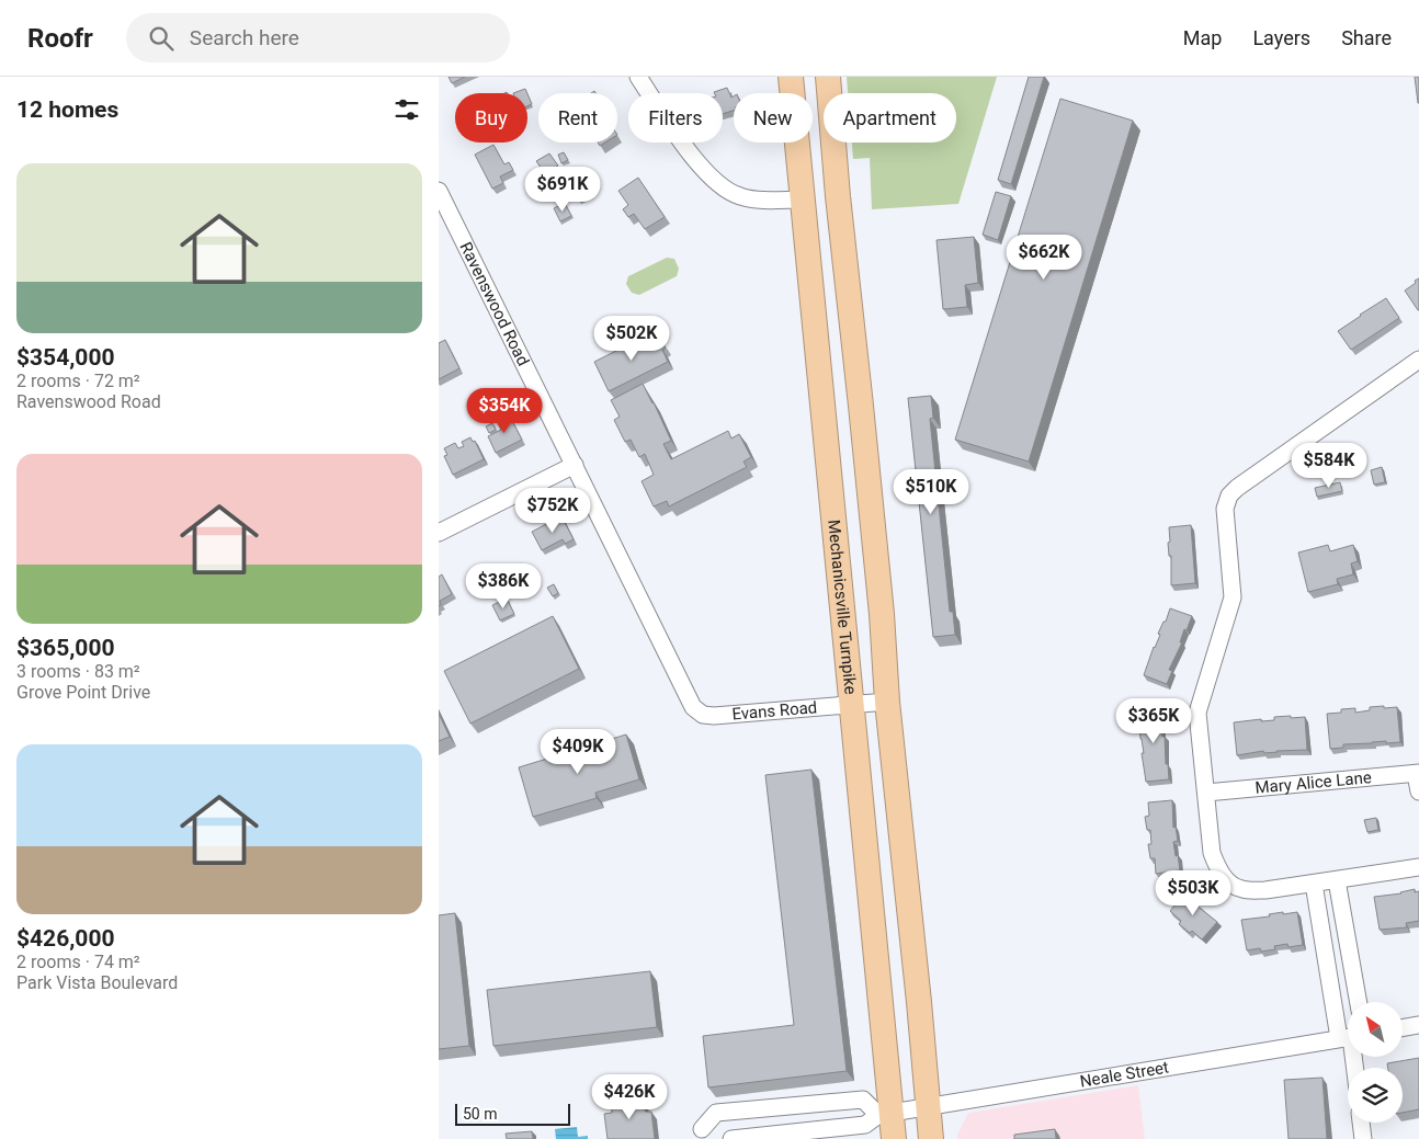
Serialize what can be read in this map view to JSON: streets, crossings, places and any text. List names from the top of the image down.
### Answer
{
  "streets": {
    "highway": ["Mechanicsville Turnpike"],
    "street": [
      "Ravenswood Road",
      "Evans Road",
      "Mary Alice Lane",
      "Neale Street"
    ]
  },
  "crossings": [
    ["Ravenswood Road", "Evans Road"],
    ["Mechanicsville Turnpike", "Evans Road"],
    ["Mechanicsville Turnpike", "Neale Street"]
  ],
  "scale_bar": "50 m",
  "north": "top left",
  "page": {
    "header": "Roofr",
    "search": "Search here",
    "nav": ["Map", "Layers", "Share"],
    "heading": "12 homes",
    "chip": [
      "Buy",
      "Rent",
      "Filters",
      "New",
      "Apartment"
    ],
    "list": [
      {
        "name": "$354,000",
        "note": "2 rooms · 72 m² · Ravenswood Road"
      },
      {
        "name": "$365,000",
        "note": "3 rooms · 83 m² · Grove Point Drive"
      },
      {
        "name": "$426,000",
        "note": "2 rooms · 74 m² · Park Vista Boulevard"
      }
    ],
    "price": [
      "$691K",
      "$662K",
      "$502K",
      "$354K",
      "$584K",
      "$510K",
      "$752K",
      "$386K",
      "$365K",
      "$409K",
      "$503K",
      "$426K"
    ],
    "scale": "50 m"
  }
}
